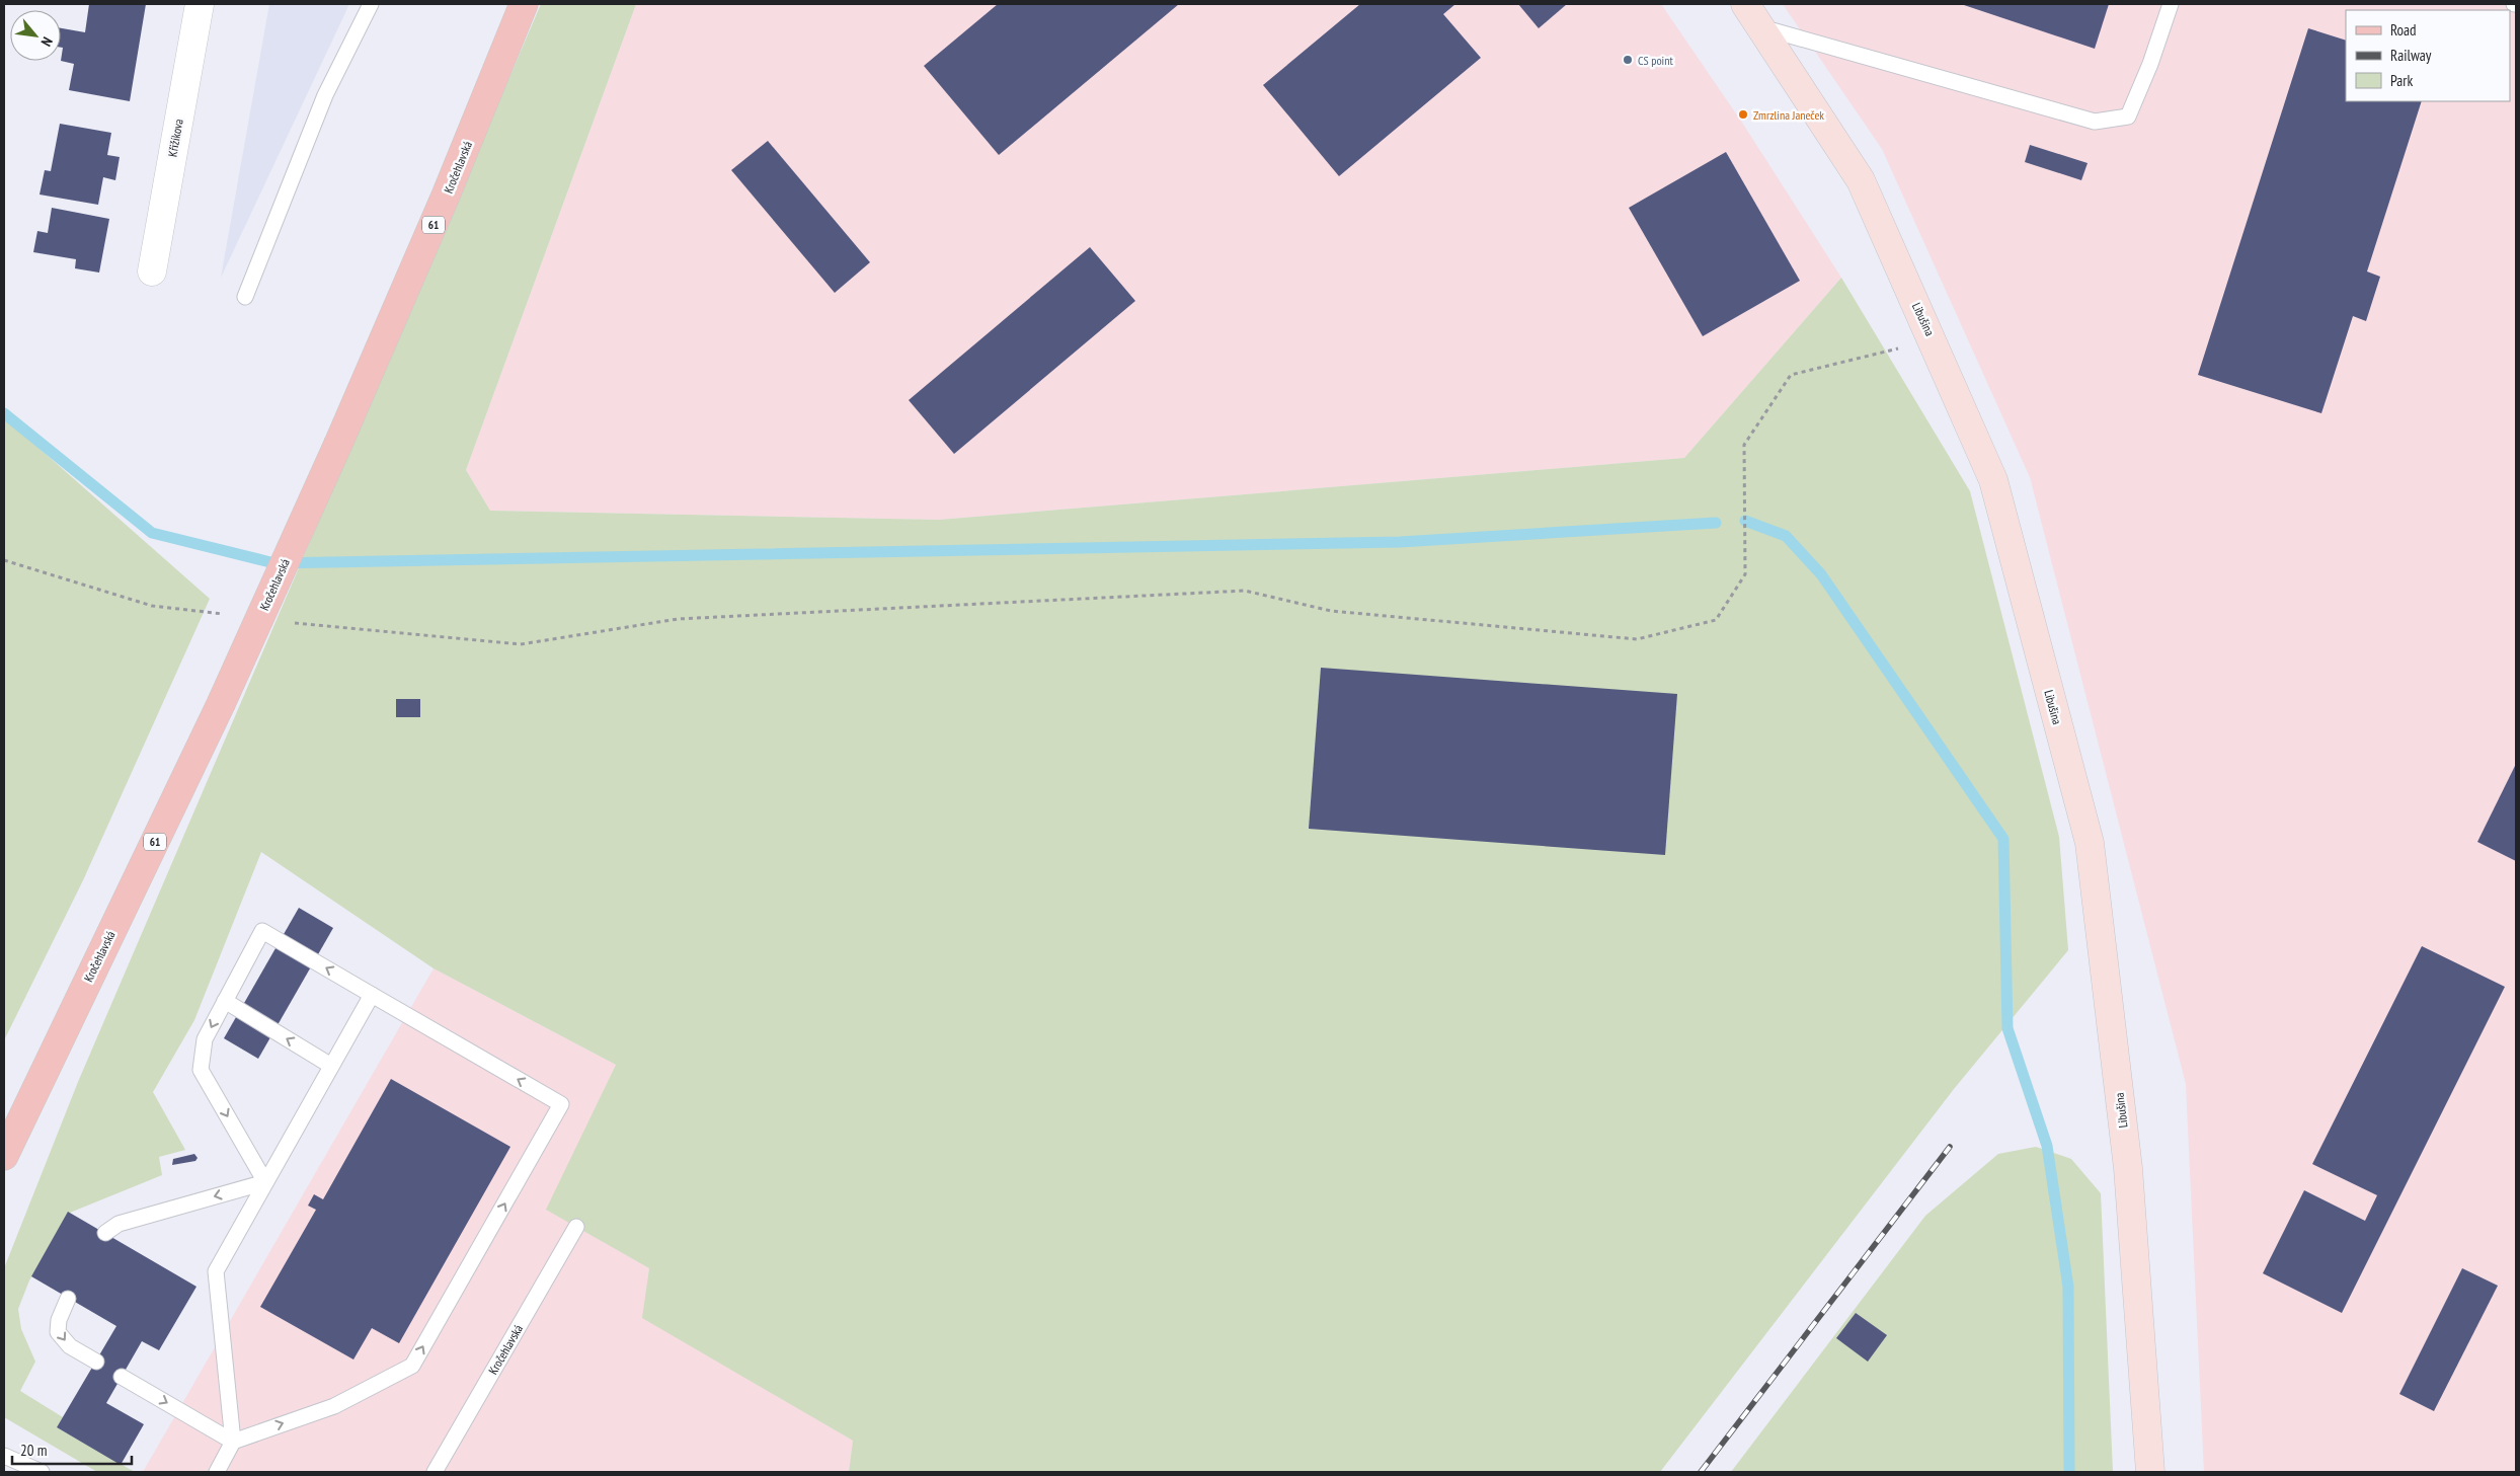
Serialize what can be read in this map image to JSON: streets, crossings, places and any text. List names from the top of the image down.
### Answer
{
  "streets": {
    "main road": ["Kročehlavská", "61", "Libušina"],
    "street": ["Křižíkova"]
  },
  "places": ["CS point", "Zmrzlina Janeček"],
  "legend": ["Road", "Railway", "Park"],
  "scale_bar": "20 m",
  "north": "bottom right"
}
